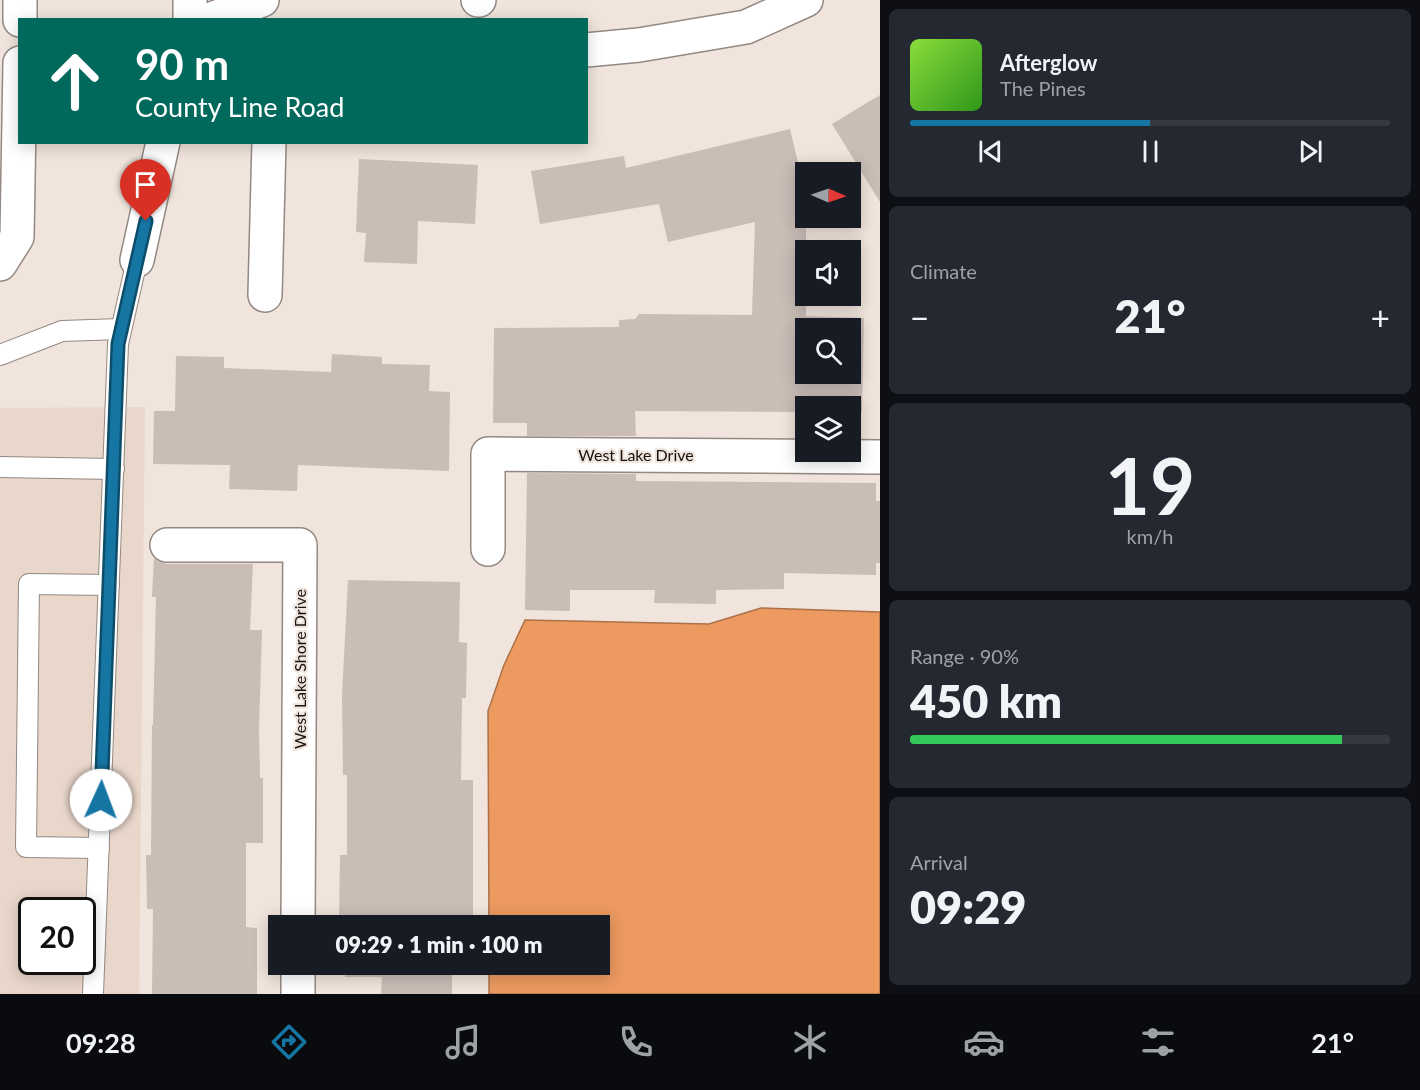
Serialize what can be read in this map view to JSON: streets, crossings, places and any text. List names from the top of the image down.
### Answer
{
  "streets": {
    "street": ["West Lake Drive", "West Lake Shore Drive"]
  },
  "north": "right",
  "page": {
    "turn": ["90 m", "County Line Road"],
    "song": ["Afterglow", "The Pines"],
    "tile": [
      "Climate",
      ["19", "km/h"],
      ["Range · 90%", "450 km"],
      ["Arrival", "09:29"]
    ],
    "heat": ["−", "21°", "+"],
    "limit": "20",
    "trip": "09:29 · 1 min · 100 m",
    "tabs": ["09:28", "21°"]
  }
}
